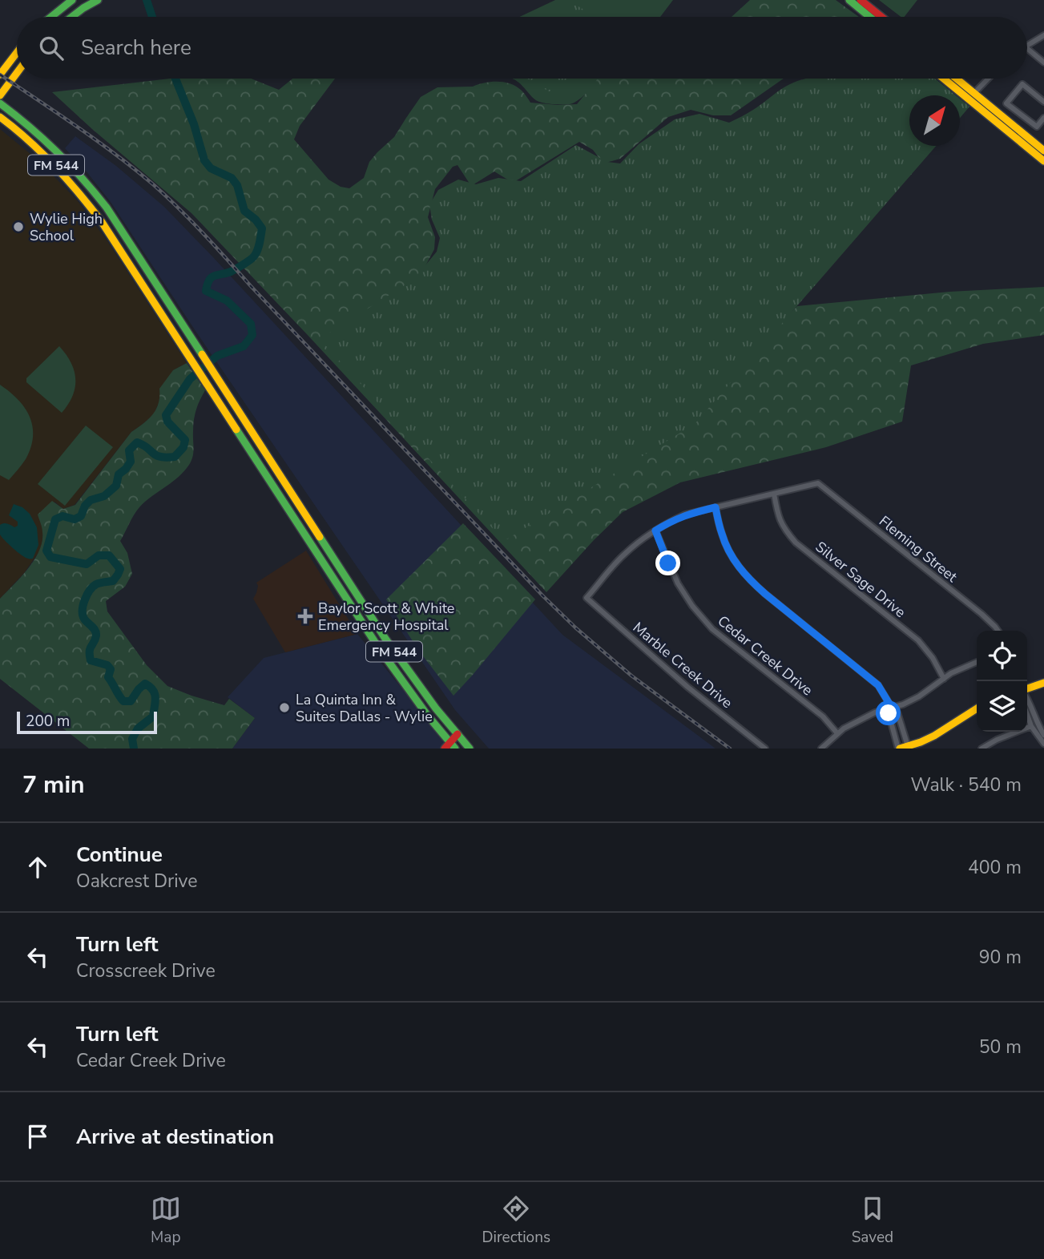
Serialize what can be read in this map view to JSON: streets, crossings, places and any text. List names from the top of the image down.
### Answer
{
  "streets": {
    "main road": ["FM 544"],
    "street": [
      "Fleming Street",
      "Silver Sage Drive",
      "Cedar Creek Drive",
      "Marble Creek Drive"
    ]
  },
  "crossings": [
    ["Fleming Street", "Silver Sage Drive"],
    ["Cedar Creek Drive", "Marble Creek Drive"]
  ],
  "places": {
    "other": ["Wylie High School", "La Quinta Inn & Suites Dallas - Wylie"],
    "health": ["Baylor Scott & White Emergency Hospital"]
  },
  "scale_bar": "200 m",
  "north": "top right",
  "page": {
    "search": "Search here",
    "scale": "200 m",
    "heading": ["7 min", "Walk · 540 m"],
    "list": [
      ["Continue", "Oakcrest Drive", "400 m"],
      ["Turn left", "Crosscreek Drive", "90 m"],
      ["Turn left", "Cedar Creek Drive", "50 m"],
      "Arrive at destination"
    ],
    "nav": ["Map", "Directions", "Saved"]
  }
}
